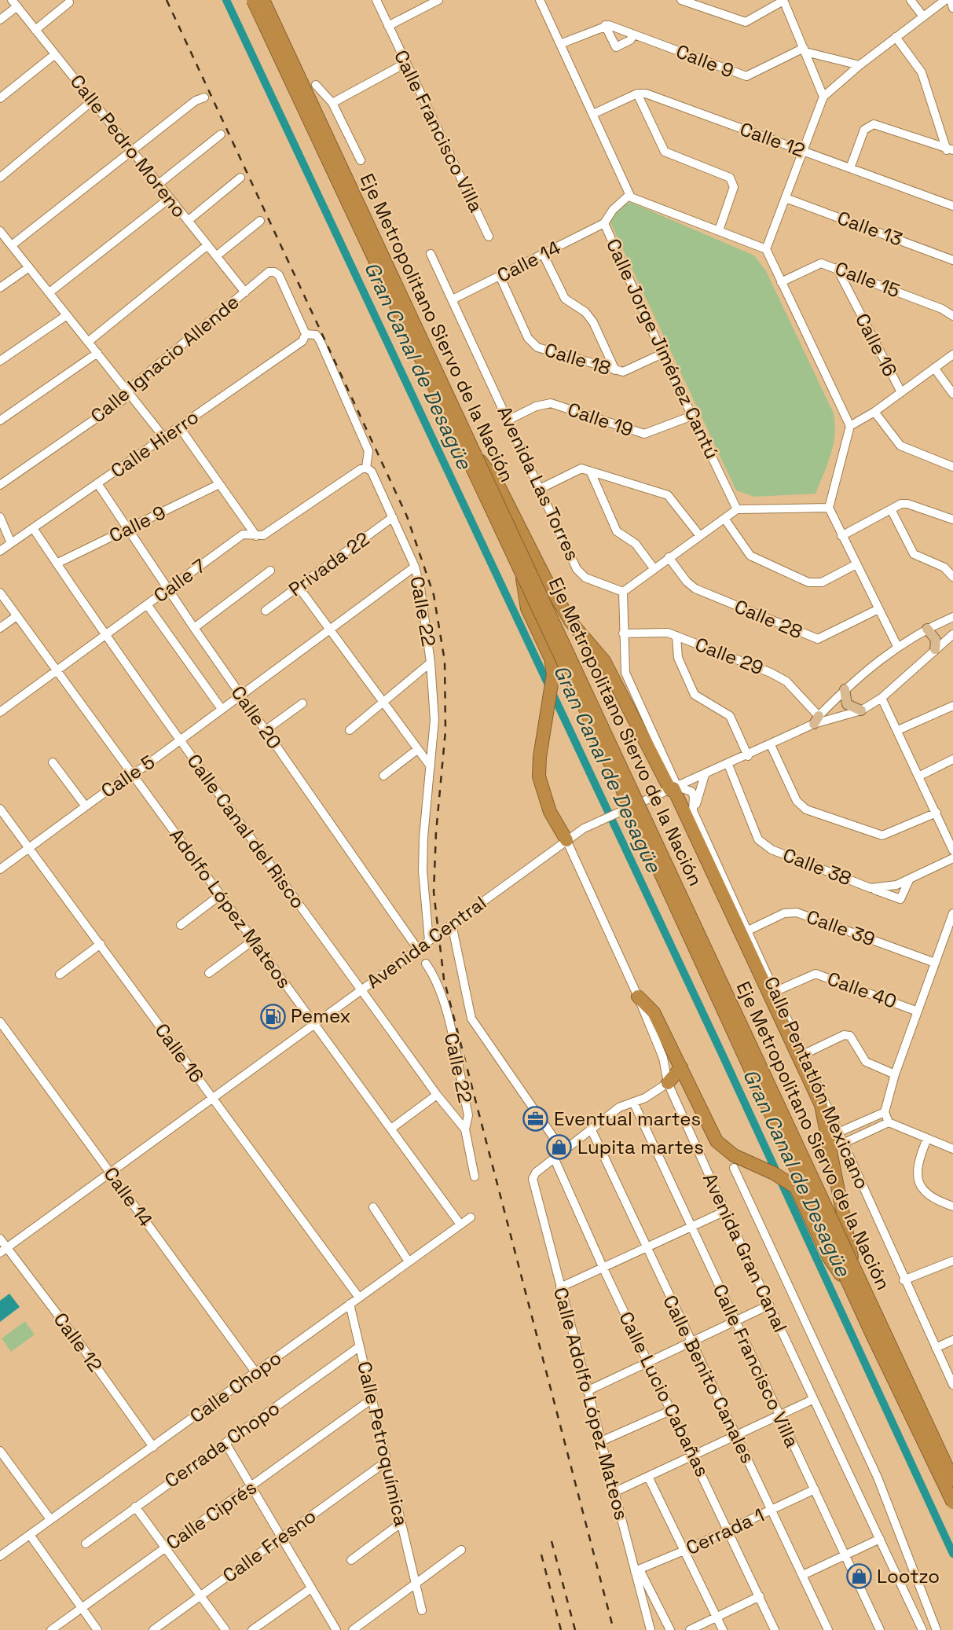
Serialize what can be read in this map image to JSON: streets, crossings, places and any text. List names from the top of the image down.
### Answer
{
  "streets": {
    "highway": ["Eje Metropolitano Siervo de la Nación"],
    "street": [
      "Calle 9",
      "Calle Francisco Villa",
      "Calle 12",
      "Calle Pedro Moreno",
      "Calle 13",
      "Calle 14",
      "Calle 15",
      "Calle 16",
      "Calle Jorge Jiménez Cantú",
      "Calle Ignacio Allende",
      "Calle 18",
      "Calle 19",
      "Calle Hierro",
      "Avenida Las Torres",
      "Privada 22",
      "Calle 7",
      "Calle 22",
      "Calle 28",
      "Calle 29",
      "Calle 20",
      "Calle 5",
      "Calle Canal del Risco",
      "Calle 38",
      "Adolfo López Mateos",
      "Calle 39",
      "Avenida Central",
      "Calle 40",
      "Calle Pentatlón Mexicano",
      "Avenida Gran Canal",
      "Calle Benito Canales",
      "Calle Chopo",
      "Calle Lucio Cabañas",
      "Calle Adolfo López Mateos",
      "Calle Petroquímica",
      "Cerrada Chopo",
      "Calle Ciprés",
      "Cerrada 1",
      "Calle Fresno"
    ]
  },
  "crossings": [
    ["Calle 9", "Calle 20"],
    ["Calle 9", "Calle Canal del Risco"],
    ["Calle Francisco Villa", "Cerrada 1"],
    ["Calle 12", "Avenida Central"],
    ["Calle 12", "Calle Chopo"],
    ["Calle Pedro Moreno", "Calle Ignacio Allende"],
    ["Calle 14", "Calle Jorge Jiménez Cantú"],
    ["Calle 14", "Calle 18"],
    ["Calle 14", "Avenida Las Torres"],
    ["Calle 14", "Avenida Central"],
    ["Calle 14", "Calle Chopo"],
    ["Calle 15", "Calle 16"],
    ["Calle 16", "Calle 5"],
    ["Calle 16", "Avenida Central"],
    ["Calle 16", "Calle Chopo"],
    ["Calle Jorge Jiménez Cantú", "Calle 18"],
    ["Calle Jorge Jiménez Cantú", "Calle 19"],
    ["Calle Ignacio Allende", "Calle Hierro"],
    ["Calle 19", "Avenida Las Torres"],
    ["Calle Hierro", "Calle 20"],
    ["Calle Hierro", "Calle Canal del Risco"],
    ["Privada 22", "Calle 22"],
    ["Calle 7", "Calle 22"],
    ["Calle 7", "Calle 20"],
    ["Calle 7", "Calle Canal del Risco"],
    ["Calle 7", "Adolfo López Mateos"],
    ["Calle 22", "Calle 5"],
    ["Calle 22", "Calle Canal del Risco"],
    ["Calle 22", "Avenida Central"],
    ["Calle 29", "Avenida Central"],
    ["Calle 20", "Calle 5"],
    ["Calle 20", "Avenida Central"],
    ["Calle 5", "Calle Canal del Risco"],
    ["Calle 5", "Adolfo López Mateos"],
    ["Calle Canal del Risco", "Avenida Central"],
    ["Calle 38", "Avenida Central"],
    ["Adolfo López Mateos", "Avenida Central"],
    ["Adolfo López Mateos", "Calle Chopo"],
    ["Calle 39", "Calle Pentatlón Mexicano"],
    ["Avenida Central", "Calle Pentatlón Mexicano"],
    ["Avenida Central", "Avenida Gran Canal"],
    ["Calle 40", "Calle Pentatlón Mexicano"],
    ["Calle Benito Canales", "Cerrada 1"],
    ["Calle Chopo", "Calle Petroquímica"],
    ["Calle Lucio Cabañas", "Calle Adolfo López Mateos"],
    ["Calle Lucio Cabañas", "Cerrada 1"],
    ["Calle Adolfo López Mateos", "Cerrada 1"],
    ["Calle Petroquímica", "Cerrada Chopo"],
    ["Calle Petroquímica", "Calle Ciprés"],
    ["Calle Petroquímica", "Calle Fresno"]
  ],
  "water": ["Gran Canal de Desagüe"],
  "places": {
    "fuel station": ["Pemex"],
    "office": ["Eventual martes"],
    "shop": ["Lupita martes", "Lootzo"]
  }
}
